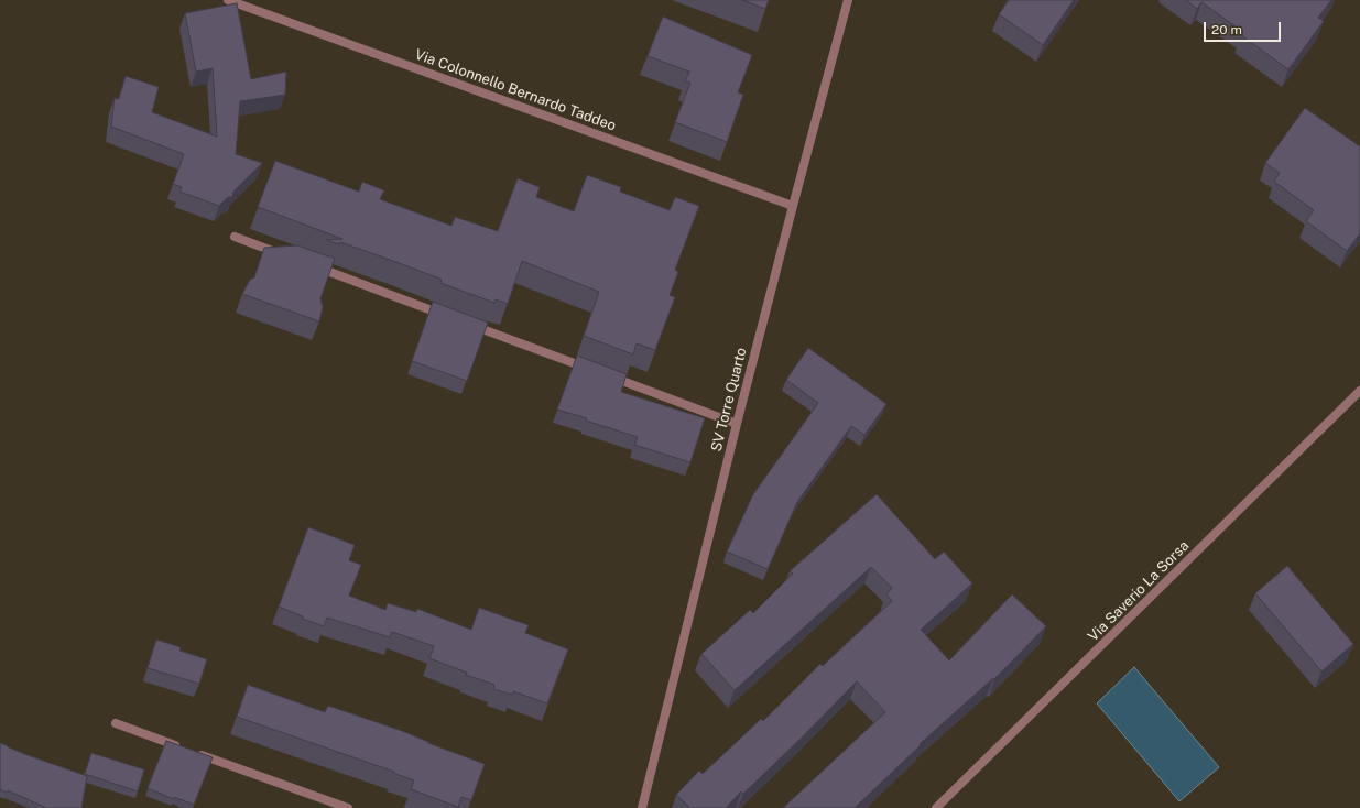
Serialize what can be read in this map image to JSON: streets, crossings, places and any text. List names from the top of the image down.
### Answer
{
  "streets": {
    "street": ["Via Colonnello Bernardo Taddeo", "SV Torre Quarto", "Via Saverio La Sorsa"]
  },
  "crossings": [
    ["Via Colonnello Bernardo Taddeo", "SV Torre Quarto"]
  ],
  "scale_bar": "20 m"
}
